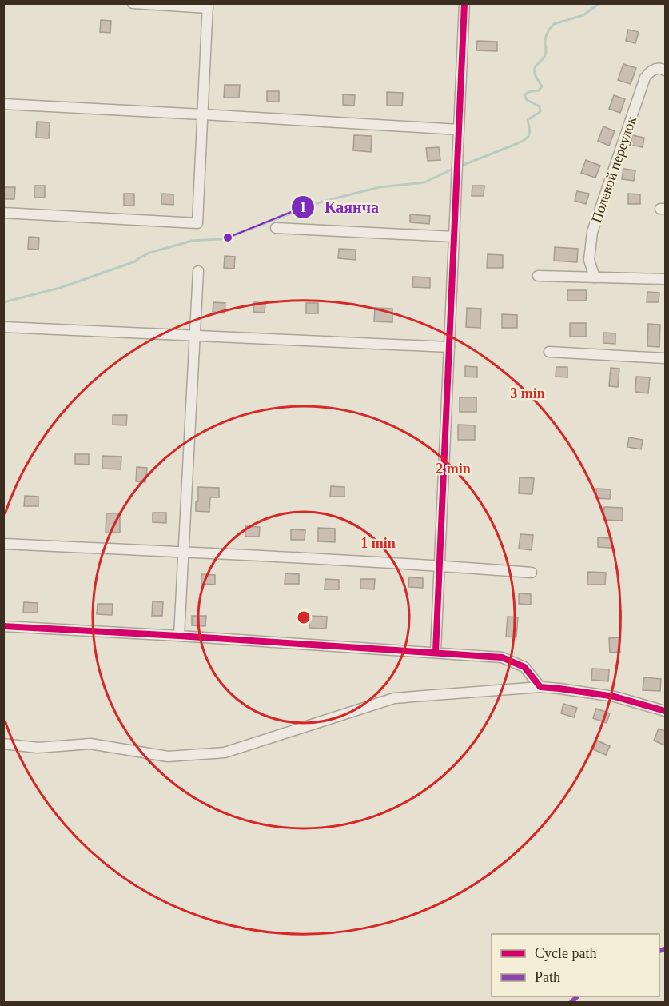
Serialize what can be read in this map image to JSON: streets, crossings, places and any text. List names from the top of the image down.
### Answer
{
  "streets": {
    "street": ["Полевой переулок"]
  },
  "places": ["Каянча"],
  "legend": ["Cycle path", "Path"],
  "rings": ["3 min", "2 min", "1 min"]
}
